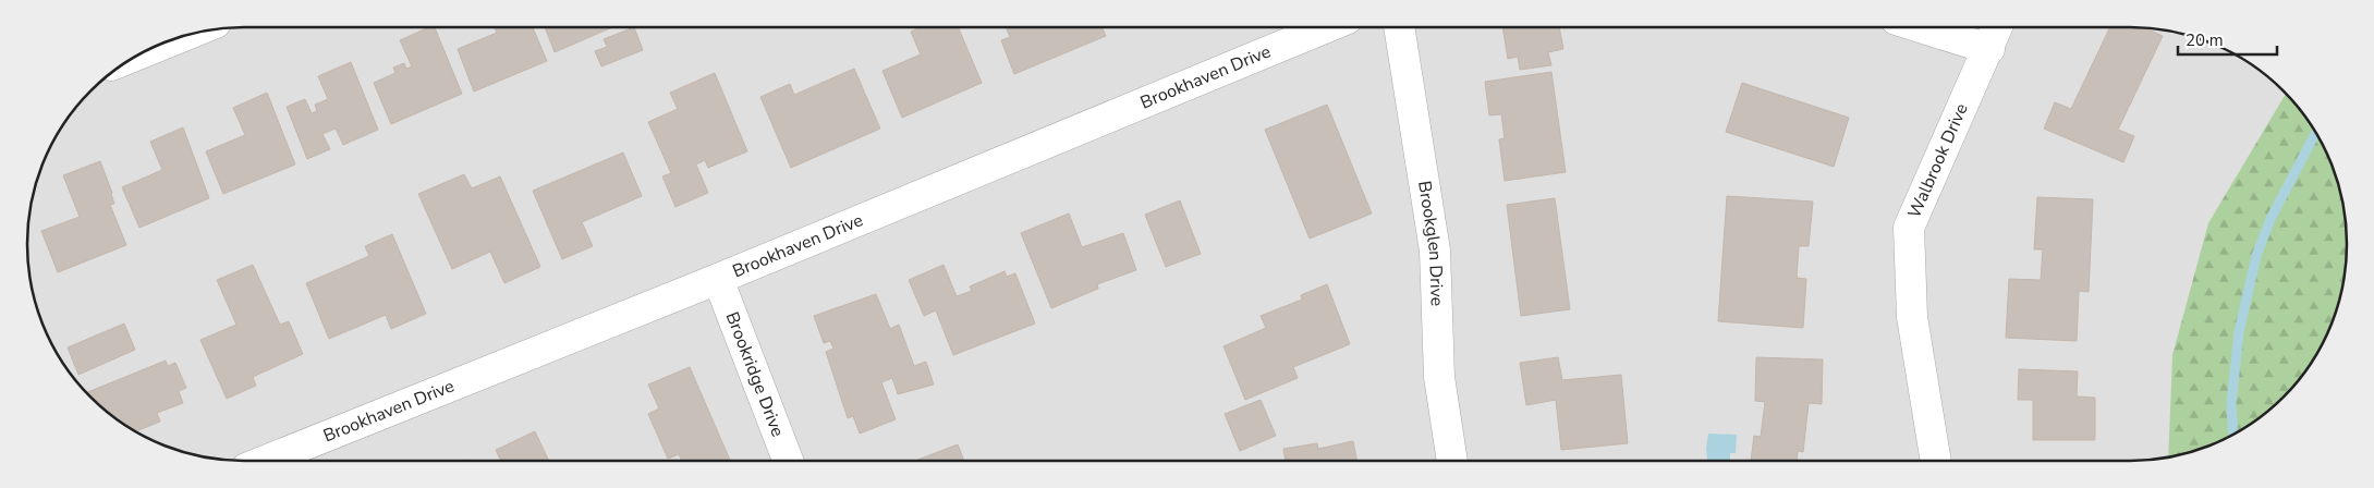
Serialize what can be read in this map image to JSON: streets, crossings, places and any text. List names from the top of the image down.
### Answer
{
  "streets": {
    "street": [
      "Brookhaven Drive",
      "Walbrook Drive",
      "Brookglen Drive",
      "Brookridge Drive"
    ]
  },
  "crossings": [
    ["Brookhaven Drive", "Brookridge Drive"]
  ],
  "scale_bar": "20 m"
}
